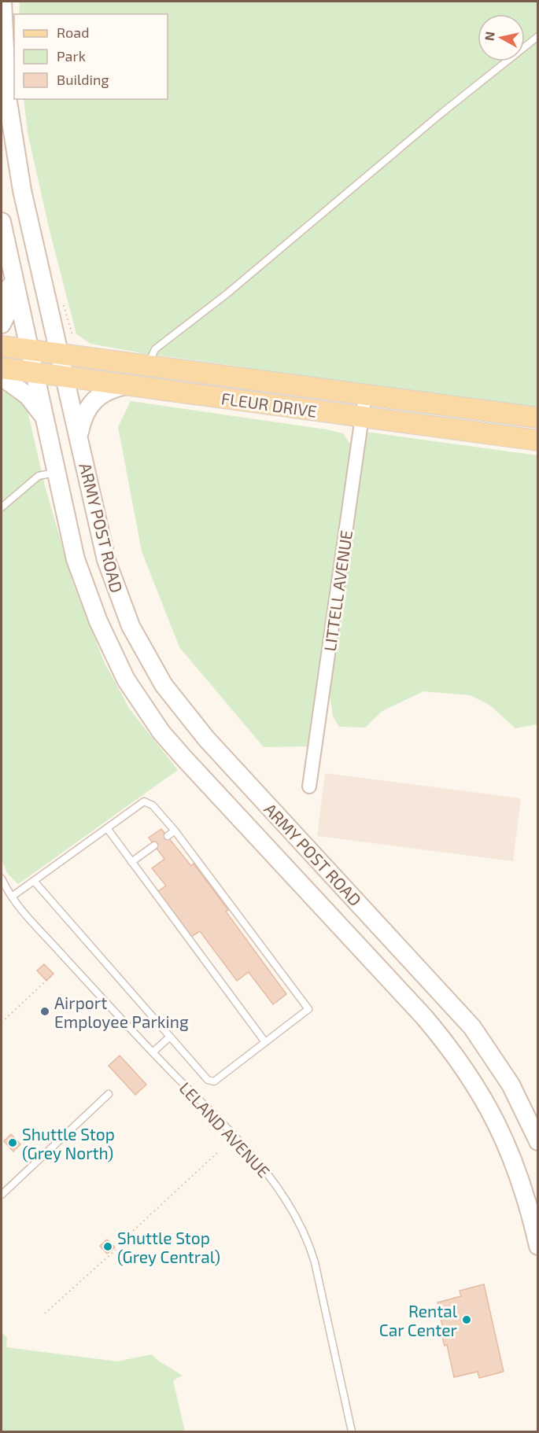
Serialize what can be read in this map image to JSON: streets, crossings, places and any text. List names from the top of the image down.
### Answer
{
  "streets": {
    "main road": ["FLEUR DRIVE", "ARMY POST ROAD"],
    "street": ["LITTELL AVENUE"],
    "lane": ["LELAND AVENUE"]
  },
  "crossings": [
    ["FLEUR DRIVE", "ARMY POST ROAD"],
    ["FLEUR DRIVE", "LITTELL AVENUE"]
  ],
  "places": [
    "Airport Employee Parking",
    "Shuttle Stop (Grey North)",
    "Shuttle Stop (Grey Central)",
    "Rental Car Center"
  ],
  "legend": ["Road", "Park", "Building"],
  "north": "left"
}
